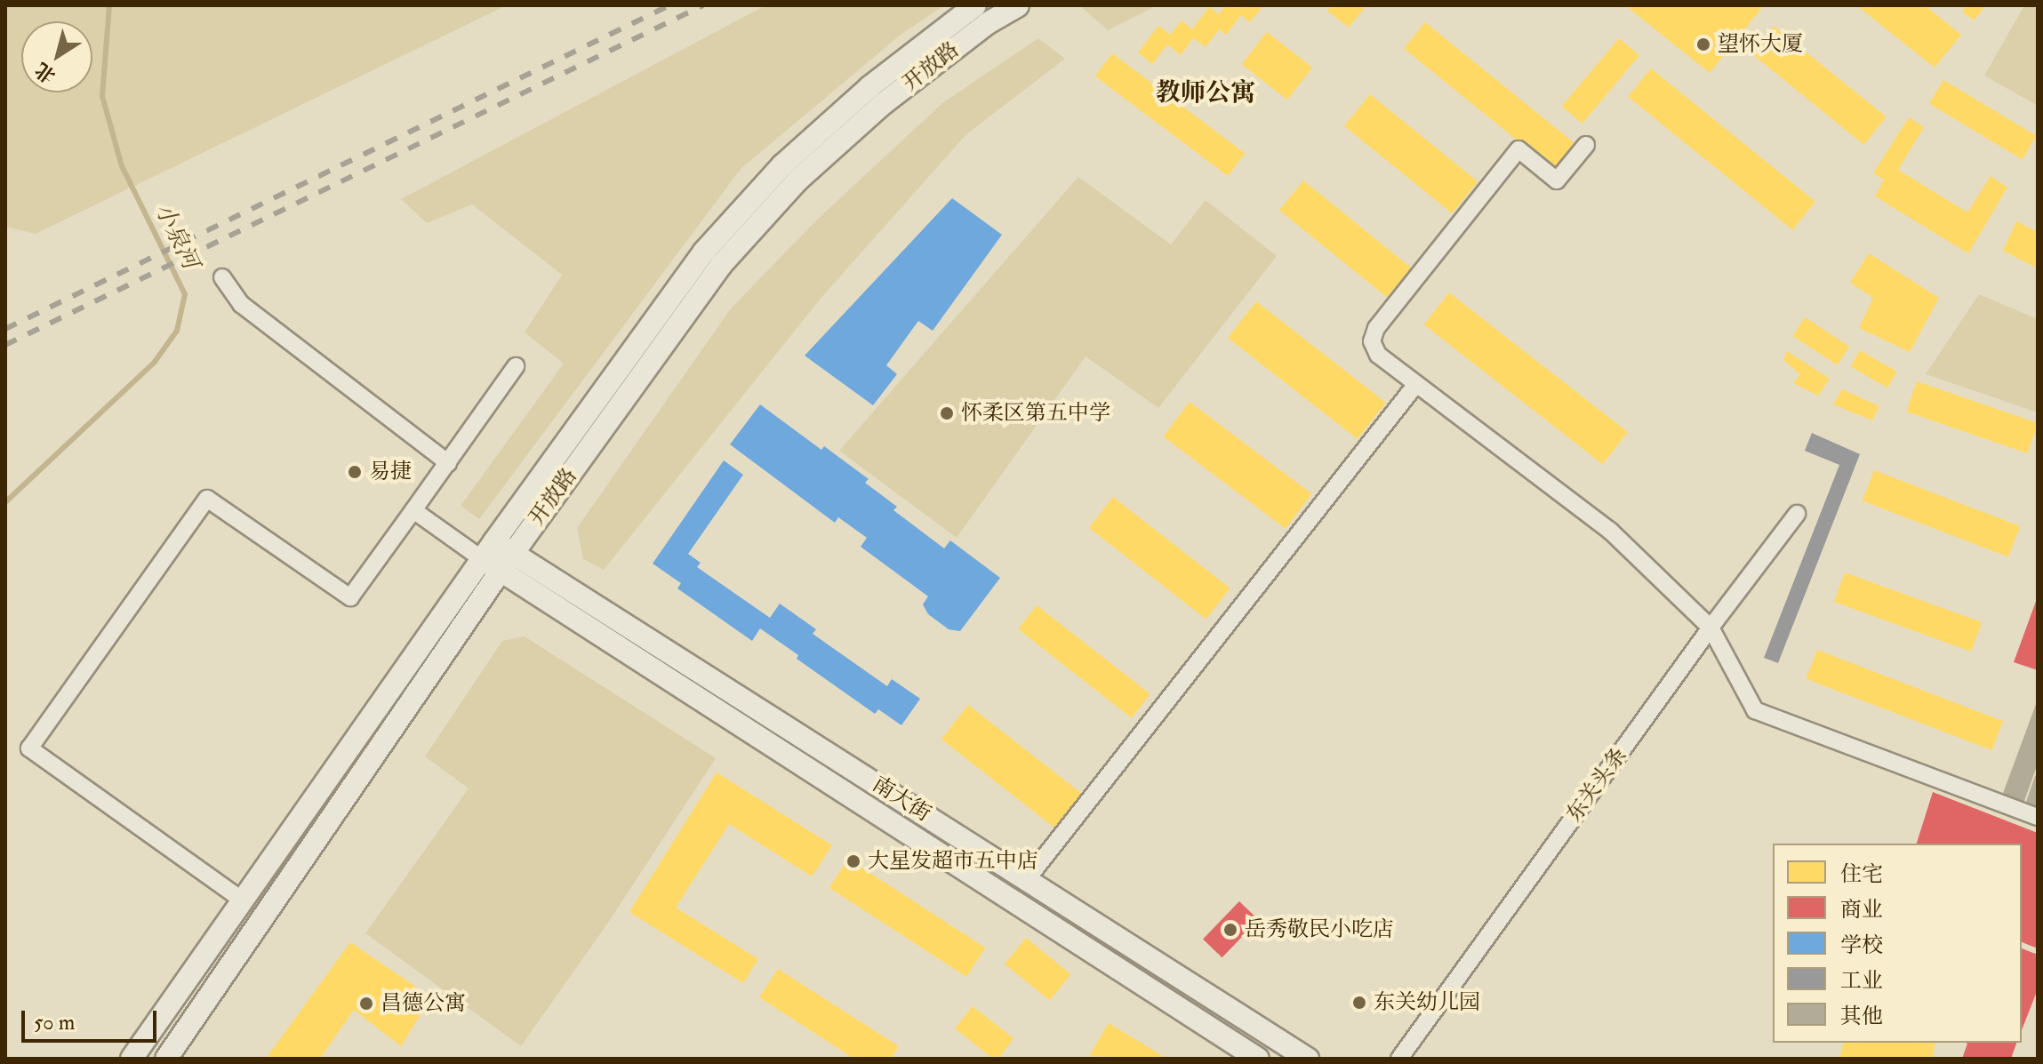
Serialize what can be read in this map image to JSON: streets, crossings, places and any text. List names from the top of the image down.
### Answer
{
  "streets": {
    "main road": ["开放路", "南大街"],
    "street": ["东关头条"]
  },
  "crossings": [
    ["开放路", "南大街"]
  ],
  "districts": ["教师公寓"],
  "water": ["小泉河"],
  "places": [
    "望怀大厦",
    "怀柔区第五中学",
    "易捷",
    "大星发超市五中店",
    "岳秀敬民小吃店",
    "东关幼儿园",
    "昌德公寓"
  ],
  "legend": [
    "住宅",
    "商业",
    "学校",
    "工业",
    "其他"
  ],
  "scale_bar": "50 m",
  "north": "bottom left"
}
